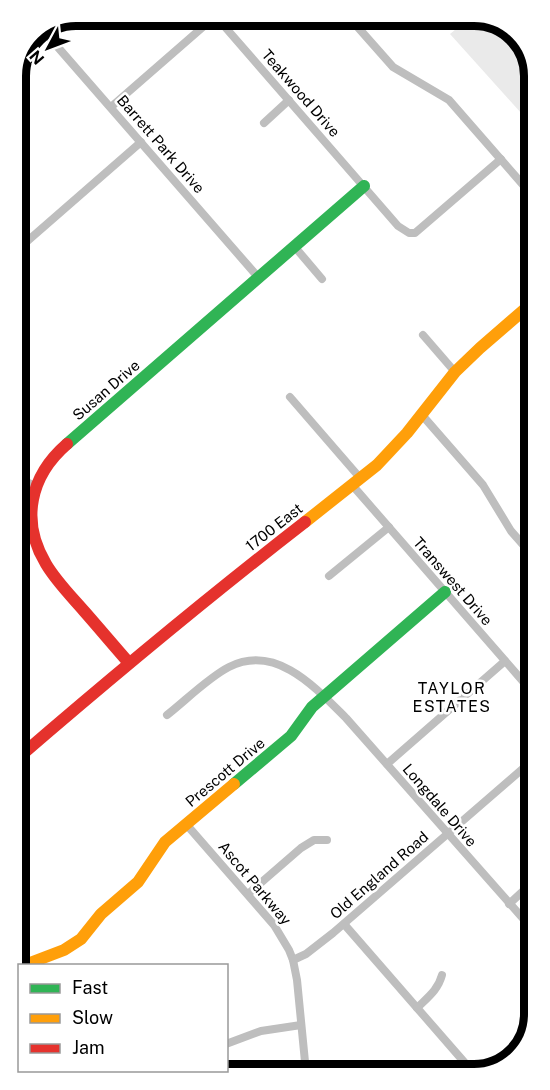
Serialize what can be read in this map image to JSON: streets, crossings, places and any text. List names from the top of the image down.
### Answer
{
  "streets": {
    "street": [
      "Teakwood Drive",
      "Barrett Park Drive",
      "Susan Drive",
      "1700 East",
      "Transwest Drive",
      "Prescott Drive",
      "Longdale Drive",
      "Old England Road",
      "Ascot Parkway"
    ]
  },
  "crossings": [
    ["Teakwood Drive", "Barrett Park Drive"],
    ["Teakwood Drive", "Susan Drive"],
    ["Barrett Park Drive", "Susan Drive"],
    ["Susan Drive", "1700 East"],
    ["1700 East", "Transwest Drive"],
    ["Transwest Drive", "Prescott Drive"],
    ["Prescott Drive", "Longdale Drive"],
    ["Prescott Drive", "Ascot Parkway"],
    ["Longdale Drive", "Old England Road"],
    ["Old England Road", "Ascot Parkway"]
  ],
  "districts": ["TAYLOR ESTATES"],
  "legend": ["Fast", "Slow", "Jam"],
  "north": "bottom left"
}
